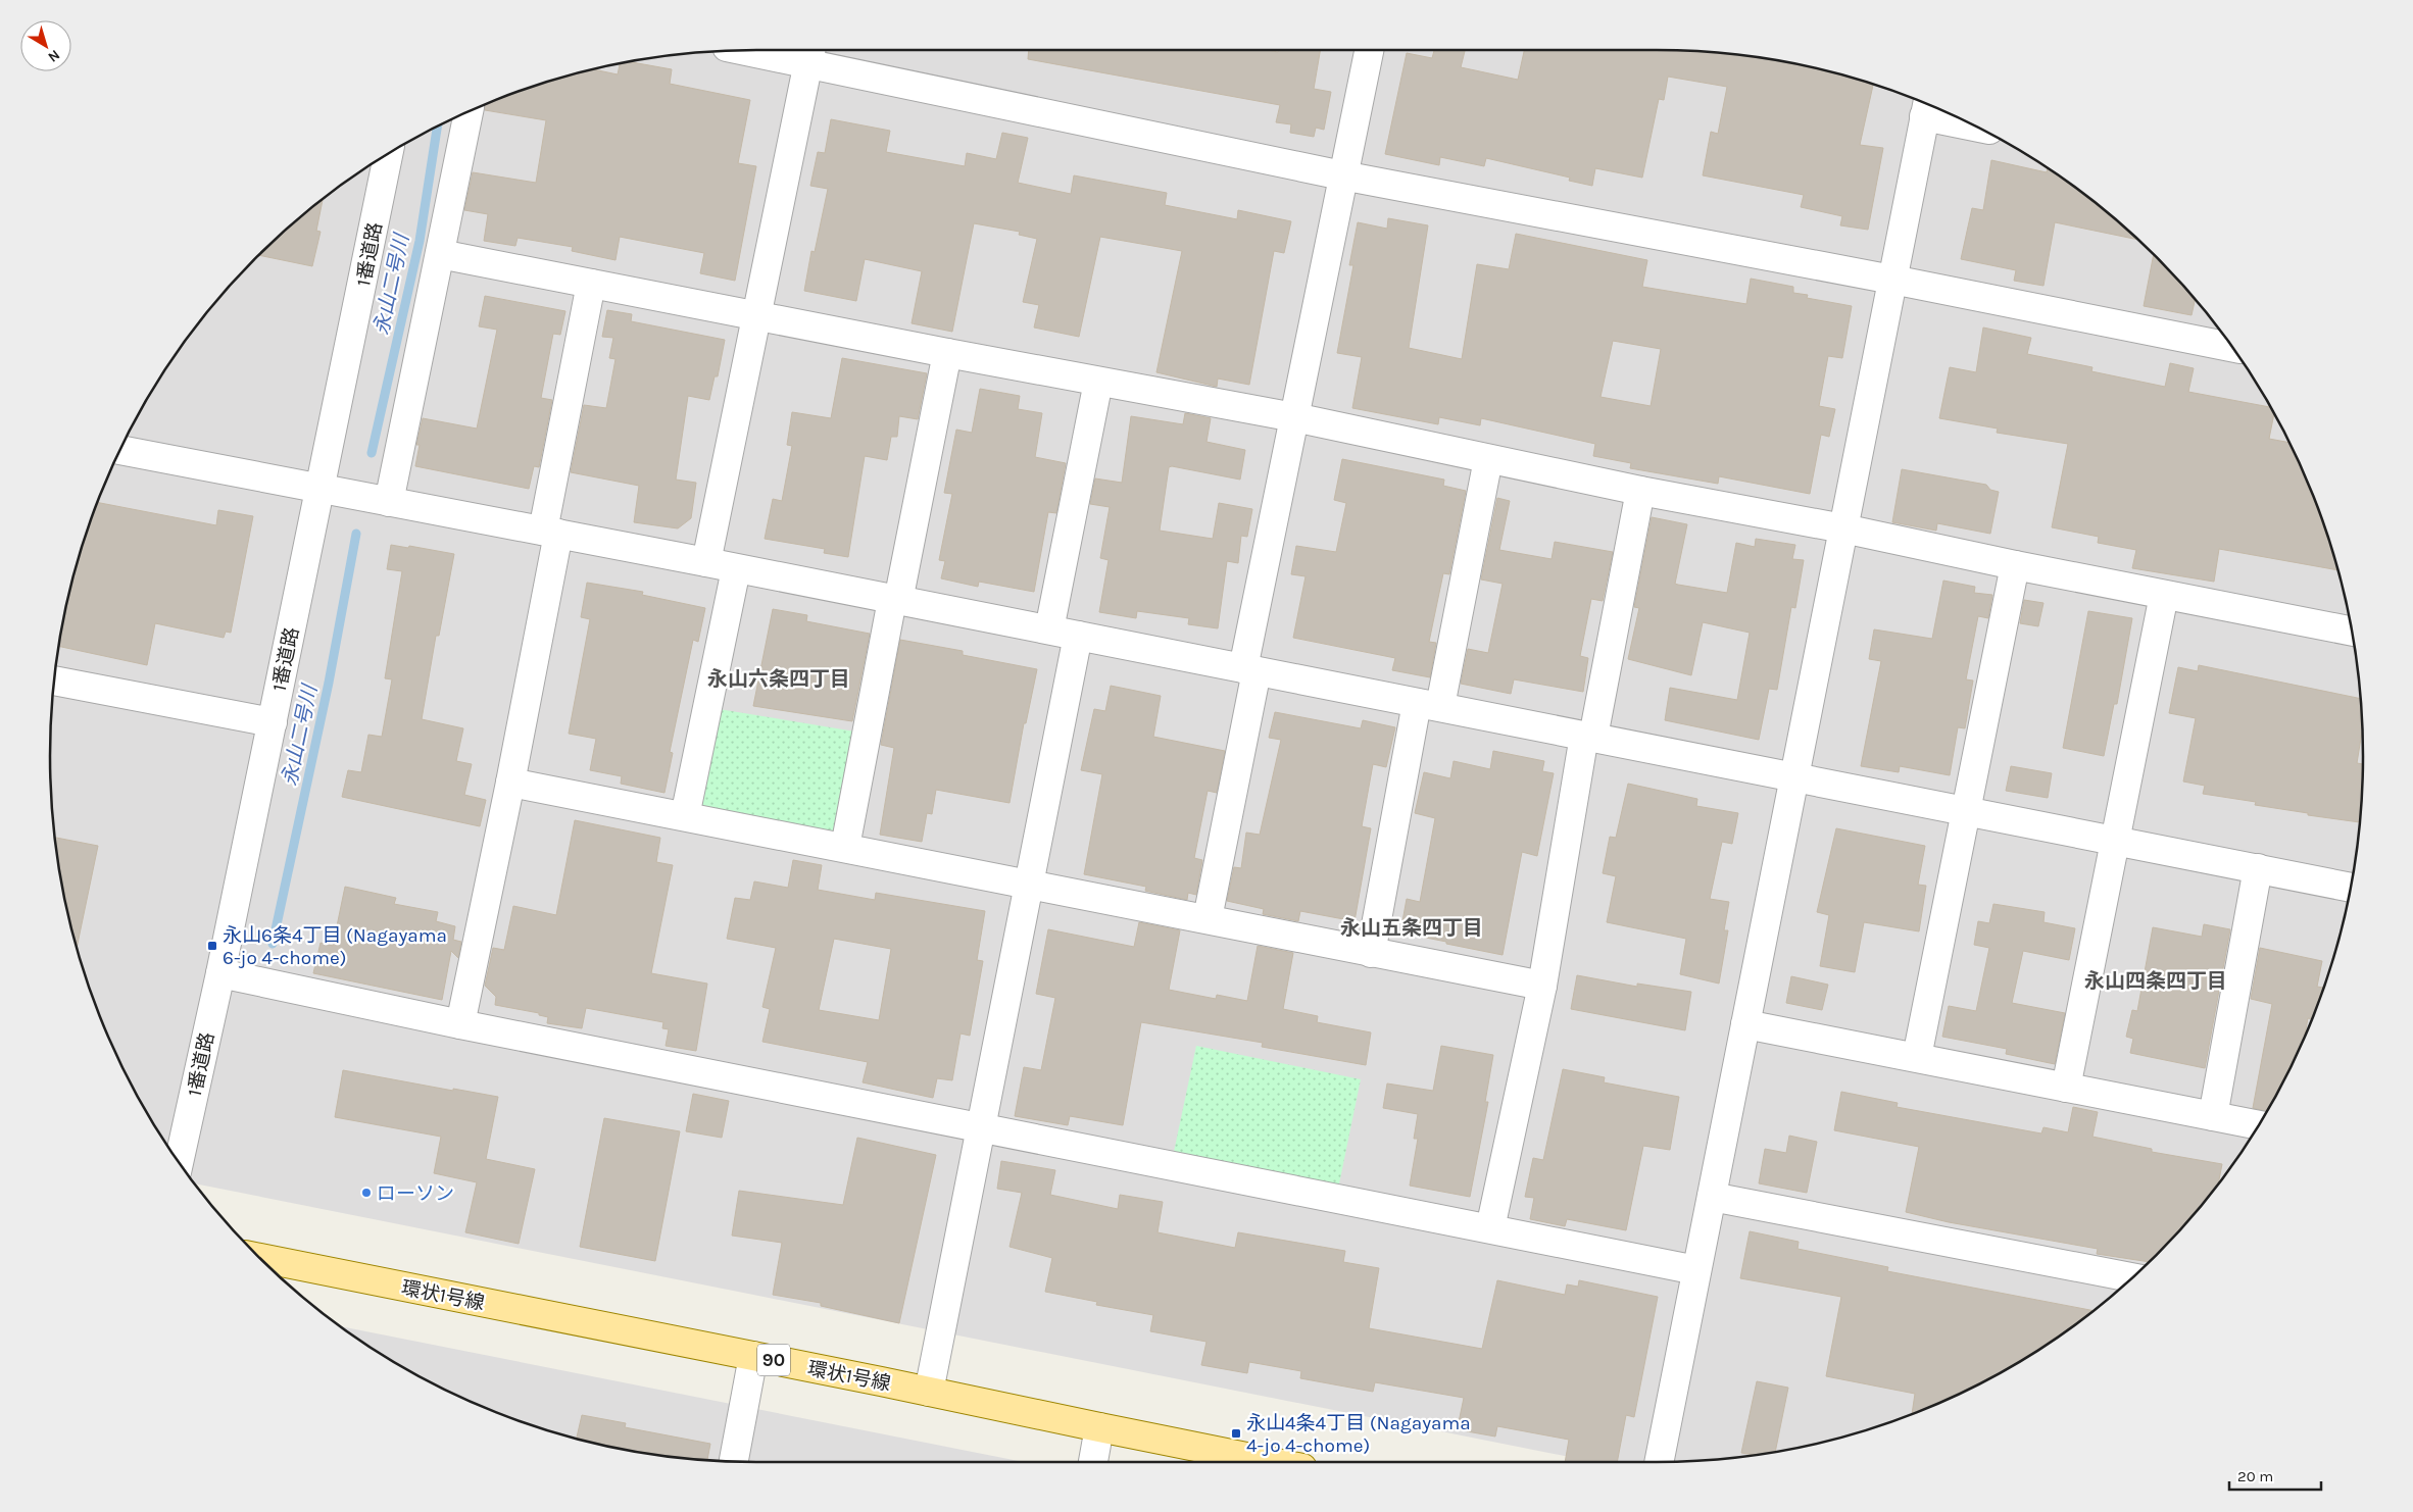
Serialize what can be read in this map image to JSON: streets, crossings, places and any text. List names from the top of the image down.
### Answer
{
  "streets": {
    "main road": ["環状1号線", "90"],
    "street": ["1番道路"]
  },
  "districts": ["永山六条四丁目", "永山五条四丁目", "永山四条四丁目"],
  "water": ["永山二号川"],
  "places": {
    "transit": ["永山6条4丁目 (Nagayama 6-jo 4-chome)", "永山4条4丁目 (Nagayama 4-jo 4-chome)"],
    "other": ["ローソン"]
  },
  "scale_bar": "20 m",
  "north": "bottom right"
}
